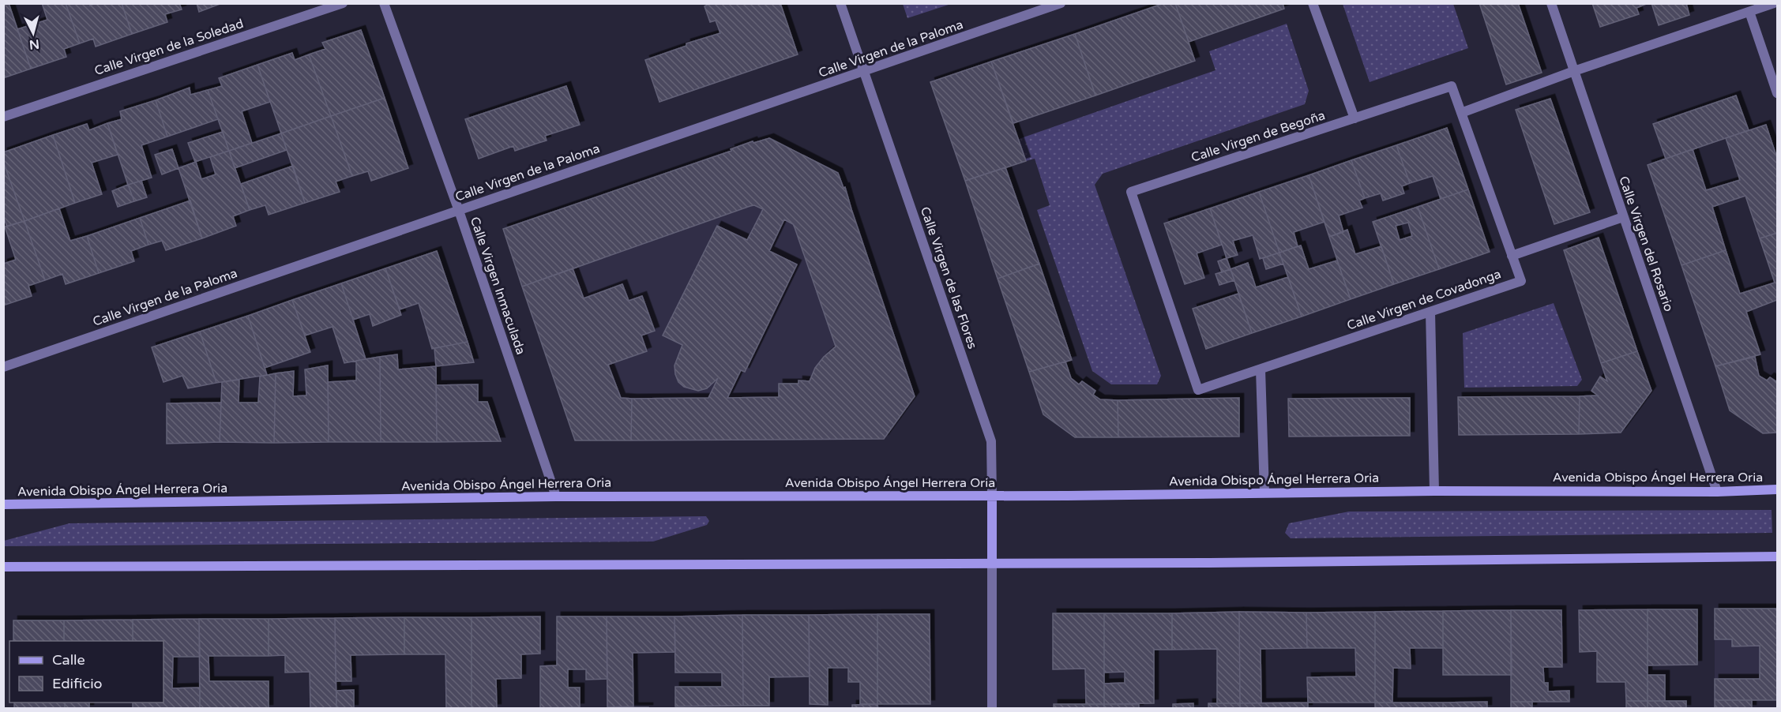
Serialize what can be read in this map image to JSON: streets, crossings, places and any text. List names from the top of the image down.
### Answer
{
  "streets": {
    "main road": ["Avenida Obispo Ángel Herrera Oria"],
    "street": [
      "Calle Virgen de la Soledad",
      "Calle Virgen de la Paloma",
      "Calle Virgen de Begoña",
      "Calle Virgen del Rosario",
      "Calle Virgen de las Flores",
      "Calle Virgen Inmaculada",
      "Calle Virgen de Covadonga"
    ]
  },
  "crossings": [
    ["Calle Virgen de la Paloma", "Calle Virgen de las Flores"],
    ["Calle Virgen de la Paloma", "Calle Virgen Inmaculada"],
    ["Calle Virgen de Begoña", "Calle Virgen de Covadonga"],
    ["Calle Virgen del Rosario", "Calle Virgen de Covadonga"],
    ["Calle Virgen del Rosario", "Avenida Obispo Ángel Herrera Oria"],
    ["Calle Virgen de las Flores", "Avenida Obispo Ángel Herrera Oria"],
    ["Calle Virgen Inmaculada", "Avenida Obispo Ángel Herrera Oria"]
  ],
  "legend": ["Calle", "Edificio"],
  "north": "bottom"
}
